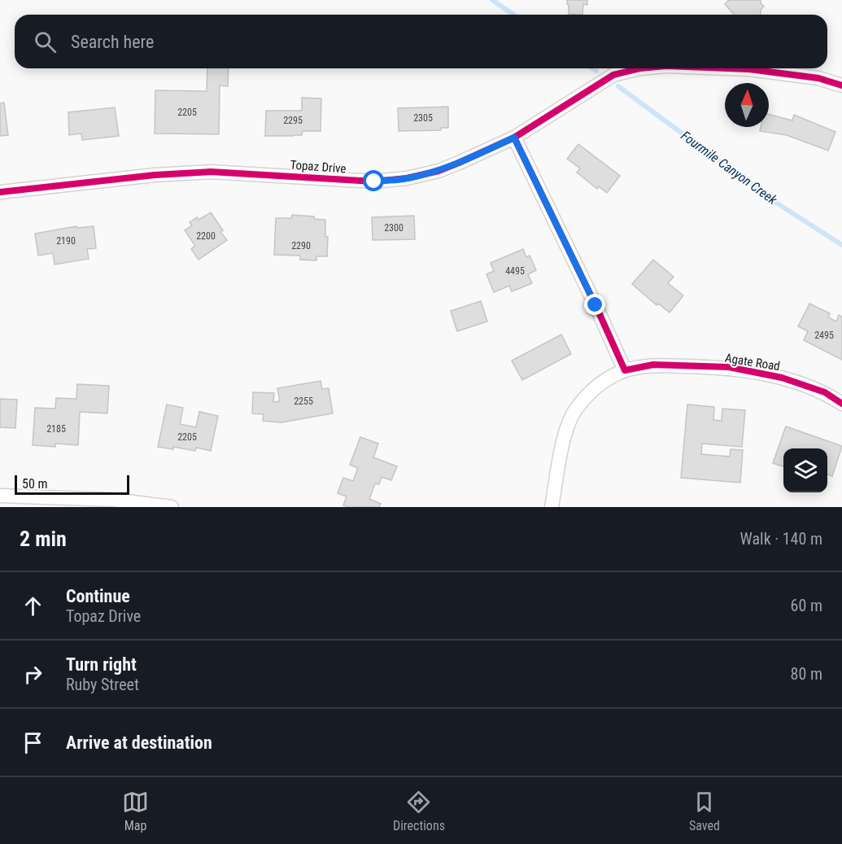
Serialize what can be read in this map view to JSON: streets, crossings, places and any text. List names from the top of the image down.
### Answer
{
  "streets": {
    "street": ["Topaz Drive", "Agate Road"]
  },
  "water": ["Fourmile Canyon Creek"],
  "house_numbers": [
    "2205",
    "2305",
    "2295",
    "2300",
    "2200",
    "2190",
    "2290",
    "4495",
    "2495",
    "2255",
    "2185",
    "2205"
  ],
  "scale_bar": "50 m",
  "north": "top",
  "page": {
    "search": "Search here",
    "scale": "50 m",
    "heading": ["2 min", "Walk · 140 m"],
    "list": [
      ["Continue", "Topaz Drive", "60 m"],
      ["Turn right", "Ruby Street", "80 m"],
      "Arrive at destination"
    ],
    "nav": ["Map", "Directions", "Saved"]
  }
}
